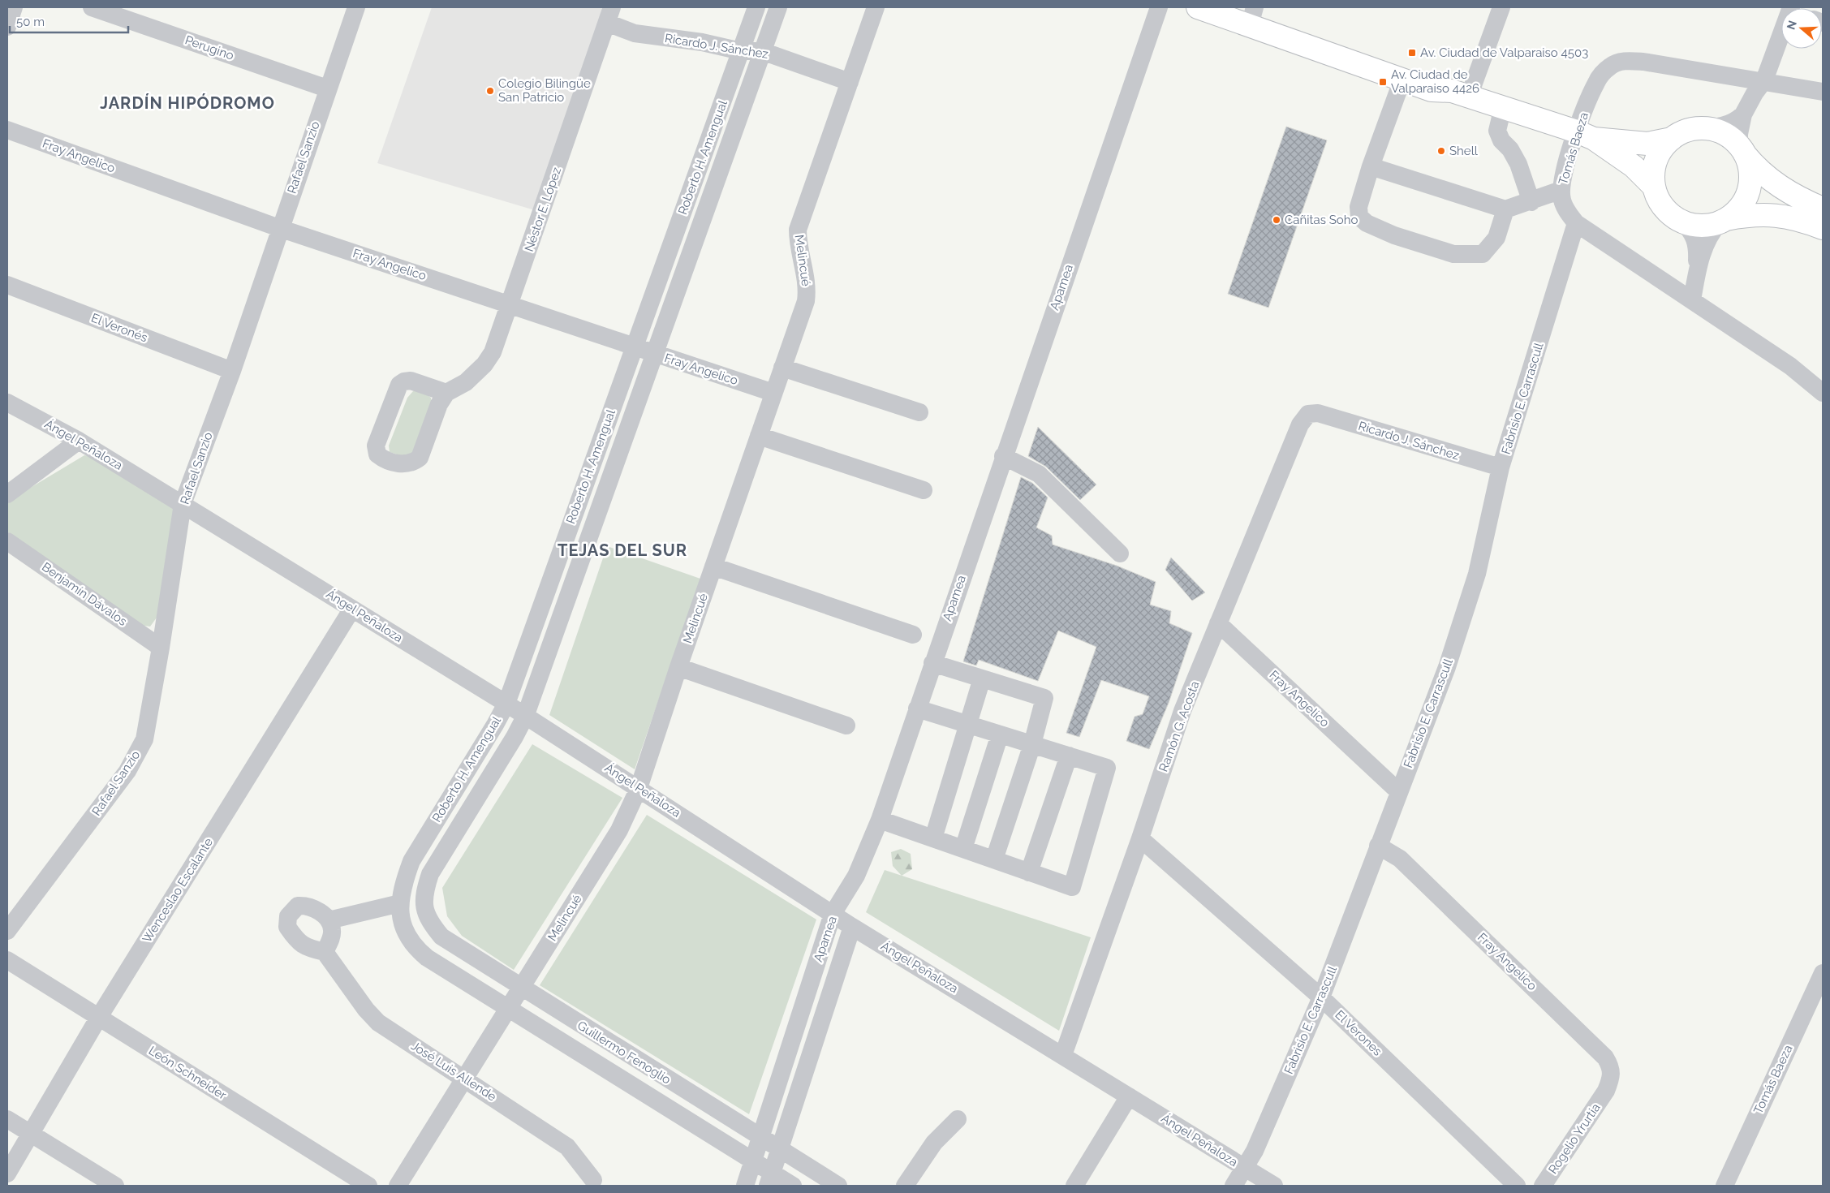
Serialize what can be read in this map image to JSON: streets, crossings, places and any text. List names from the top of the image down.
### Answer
{
  "streets": {
    "street": [
      "Ricardo J. Sánchez",
      "Perugino",
      "Tomás Baeza",
      "Fray Angelico",
      "Rafael Sanzio",
      "Roberto H. Amengual",
      "Néstor E. López",
      "Melincué",
      "Apamea",
      "El Veronés",
      "Fabrisio E. Carrascull",
      "Ángel Peñaloza",
      "Benjamín Dávalos",
      "Ramón G. Acosta",
      "Wenceslao Escalante",
      "El Verones",
      "Guillermo Fenoglio",
      "José Luis Allende",
      "León Schneider",
      "Rogelio Yrurtia"
    ]
  },
  "crossings": [
    ["Ricardo J. Sánchez", "Roberto H. Amengual"],
    ["Ricardo J. Sánchez", "Néstor E. López"],
    ["Ricardo J. Sánchez", "Melincué"],
    ["Ricardo J. Sánchez", "Fabrisio E. Carrascull"],
    ["Ricardo J. Sánchez", "Ramón G. Acosta"],
    ["Perugino", "Rafael Sanzio"],
    ["Tomás Baeza", "Fabrisio E. Carrascull"],
    ["Fray Angelico", "Rafael Sanzio"],
    ["Fray Angelico", "Roberto H. Amengual"],
    ["Fray Angelico", "Néstor E. López"],
    ["Fray Angelico", "Melincué"],
    ["Fray Angelico", "Fabrisio E. Carrascull"],
    ["Fray Angelico", "Ramón G. Acosta"],
    ["Fray Angelico", "Rogelio Yrurtia"],
    ["Rafael Sanzio", "El Veronés"],
    ["Rafael Sanzio", "Ángel Peñaloza"],
    ["Rafael Sanzio", "Benjamín Dávalos"],
    ["Roberto H. Amengual", "Ángel Peñaloza"],
    ["Roberto H. Amengual", "Guillermo Fenoglio"],
    ["Melincué", "Ángel Peñaloza"],
    ["Melincué", "Guillermo Fenoglio"],
    ["Melincué", "José Luis Allende"],
    ["Apamea", "Ángel Peñaloza"],
    ["Apamea", "Guillermo Fenoglio"],
    ["Fabrisio E. Carrascull", "Ángel Peñaloza"],
    ["Fabrisio E. Carrascull", "El Verones"],
    ["Ángel Peñaloza", "Ramón G. Acosta"],
    ["Ángel Peñaloza", "Wenceslao Escalante"],
    ["Ramón G. Acosta", "El Verones"],
    ["Wenceslao Escalante", "León Schneider"]
  ],
  "districts": ["JARDÍN HIPÓDROMO", "TEJAS DEL SUR"],
  "places": {
    "transit": ["Av. Ciudad de Valparaiso 4503", "Av. Ciudad de Valparaiso 4426"],
    "other": ["Colegio Bilingüe San Patricio", "Shell", "Cañitas Soho"]
  },
  "scale_bar": "50 m",
  "north": "left"
}
